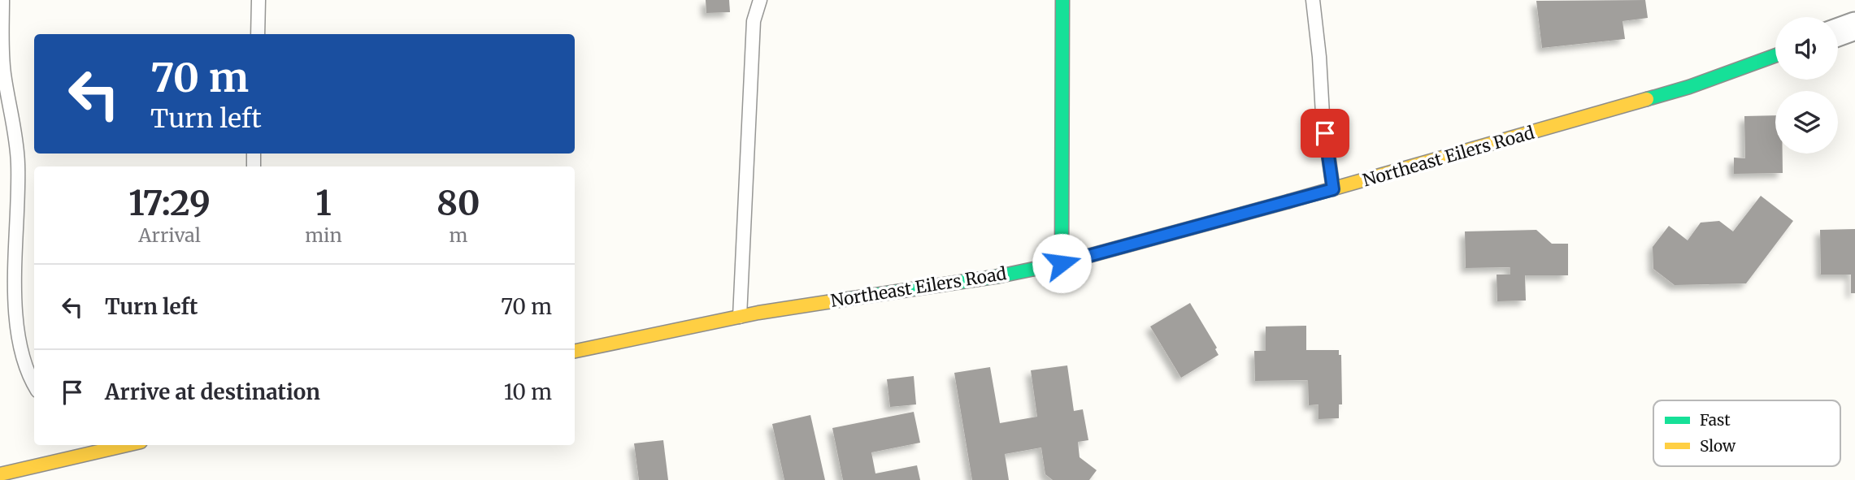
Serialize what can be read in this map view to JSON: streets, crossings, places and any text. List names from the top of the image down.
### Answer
{
  "streets": {
    "street": ["Northeast Eilers Road"]
  },
  "legend": ["Fast", "Slow"],
  "page": {
    "turn": ["70 m", "Turn left"],
    "eta": [
      "17:29",
      "Arrival",
      "1",
      "min",
      "80",
      "m"
    ],
    "list": [
      {
        "name": "Turn left",
        "value": "70 m"
      },
      {
        "name": "Arrive at destination",
        "value": "10 m"
      }
    ]
  }
}
